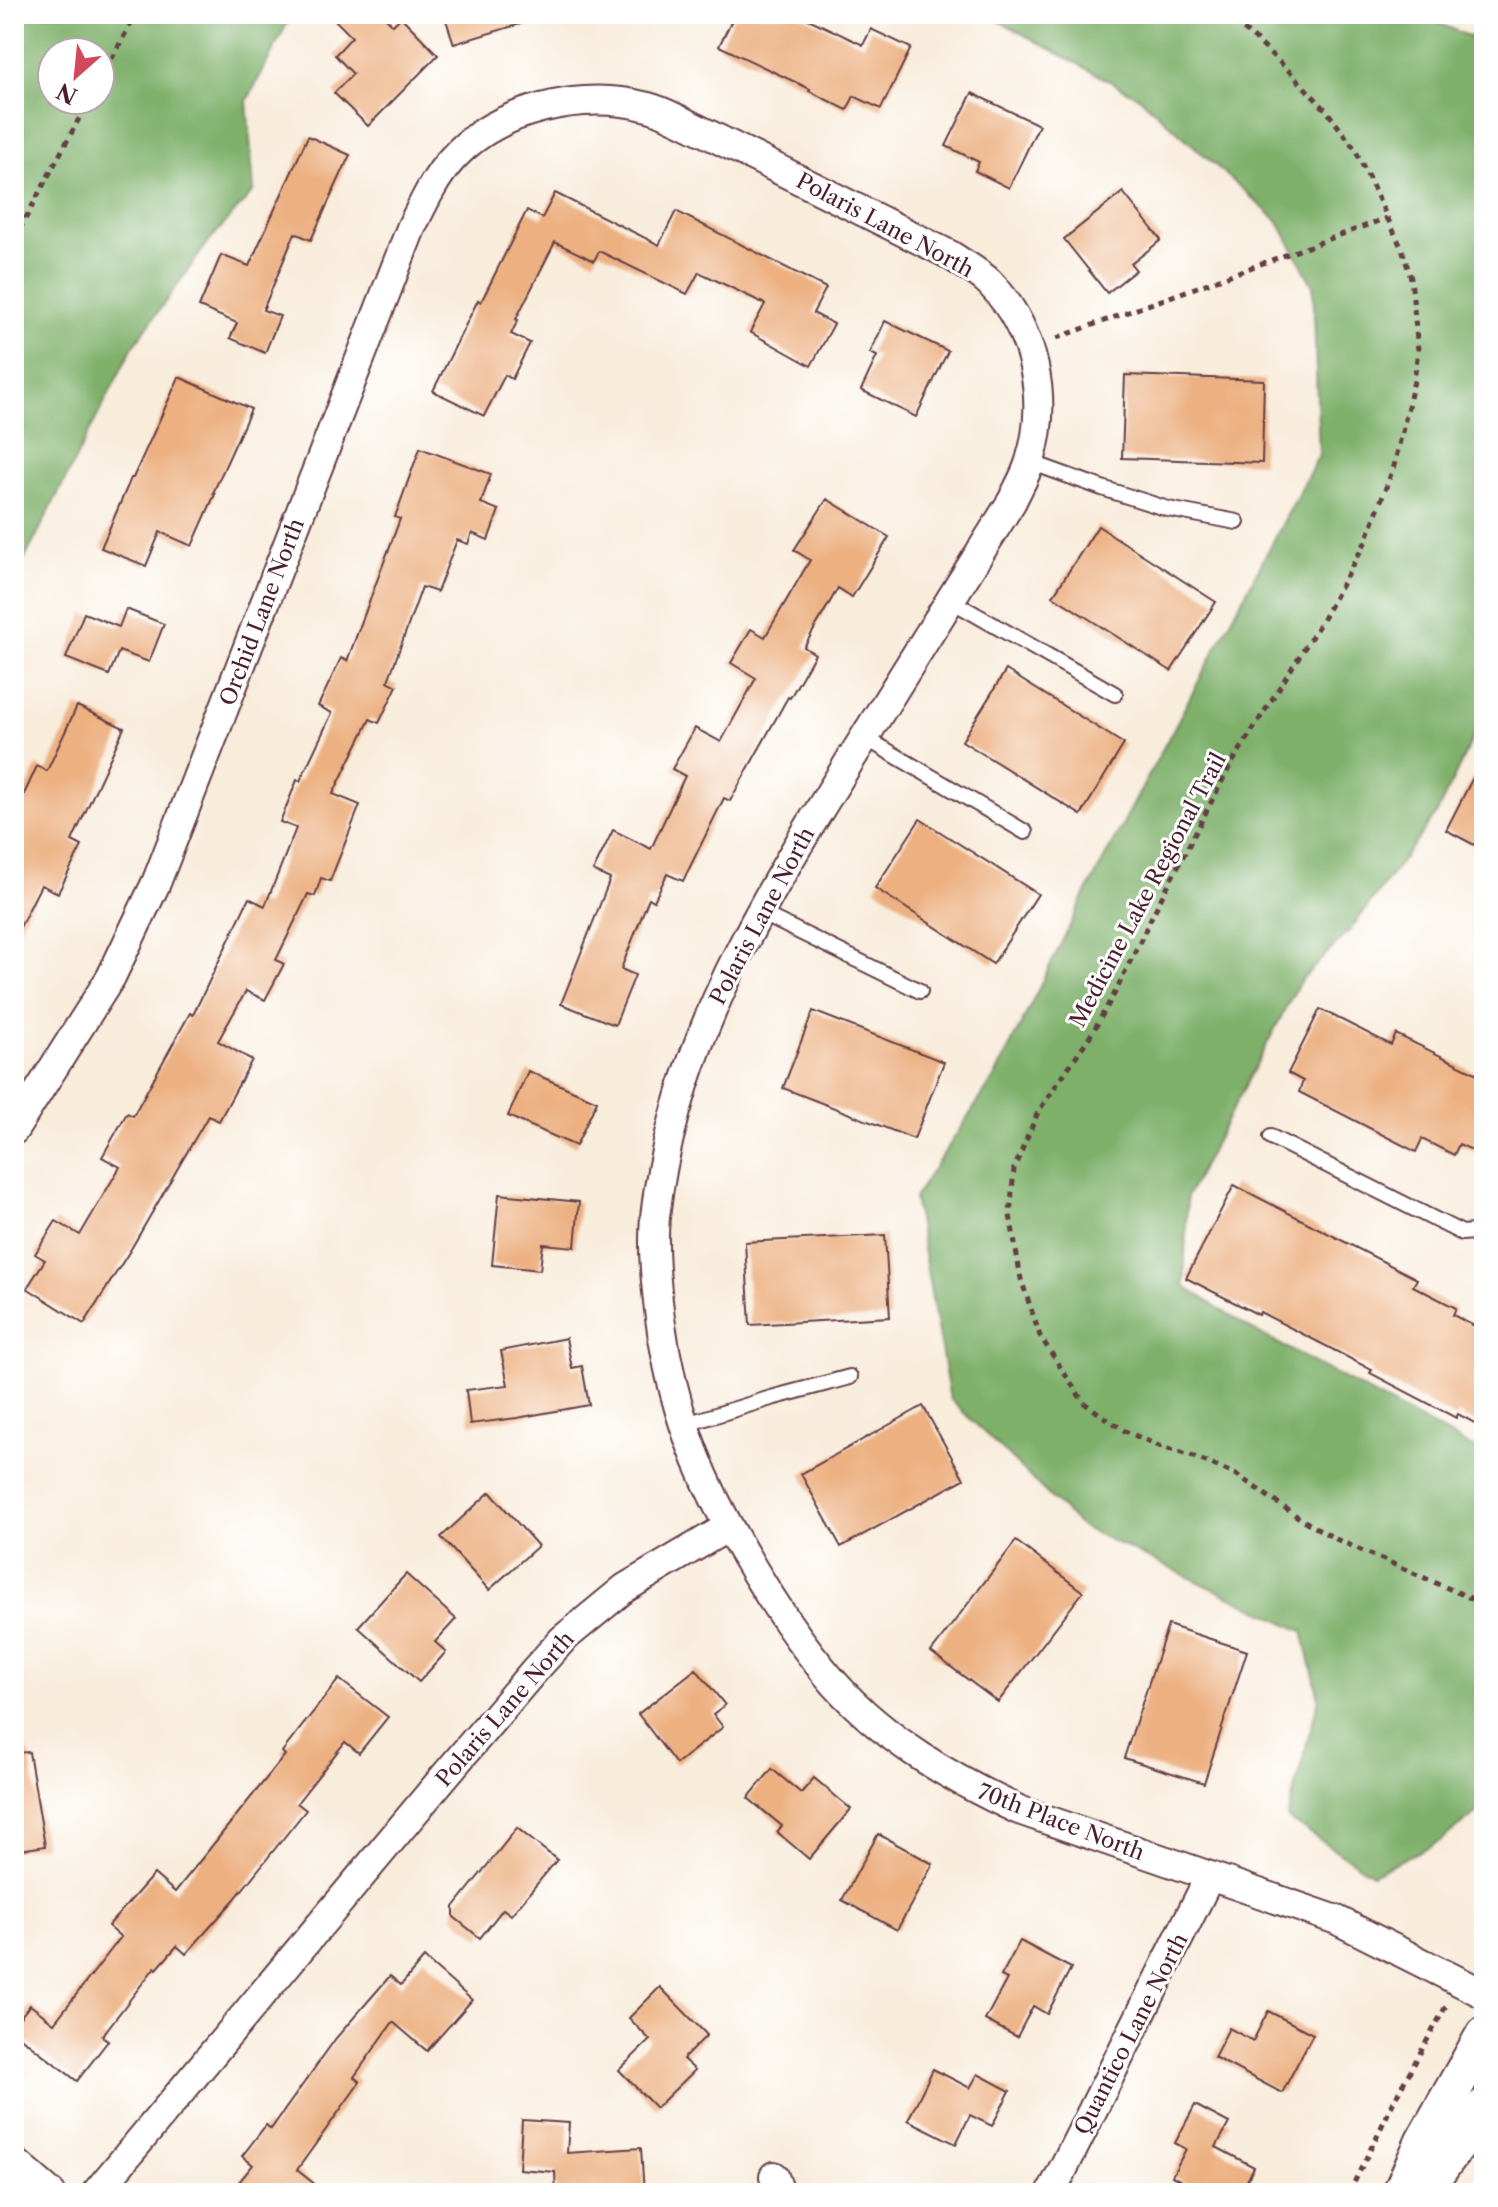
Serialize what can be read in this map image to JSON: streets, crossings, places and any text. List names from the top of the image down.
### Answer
{
  "streets": {
    "street": [
      "Polaris Lane North",
      "Orchid Lane North",
      "70th Place North",
      "Quantico Lane North"
    ],
    "path": ["Medicine Lake Regional Trail"]
  },
  "crossings": [
    ["Polaris Lane North", "Orchid Lane North"],
    ["Polaris Lane North", "70th Place North"],
    ["70th Place North", "Quantico Lane North"]
  ],
  "north": "bottom left"
}
